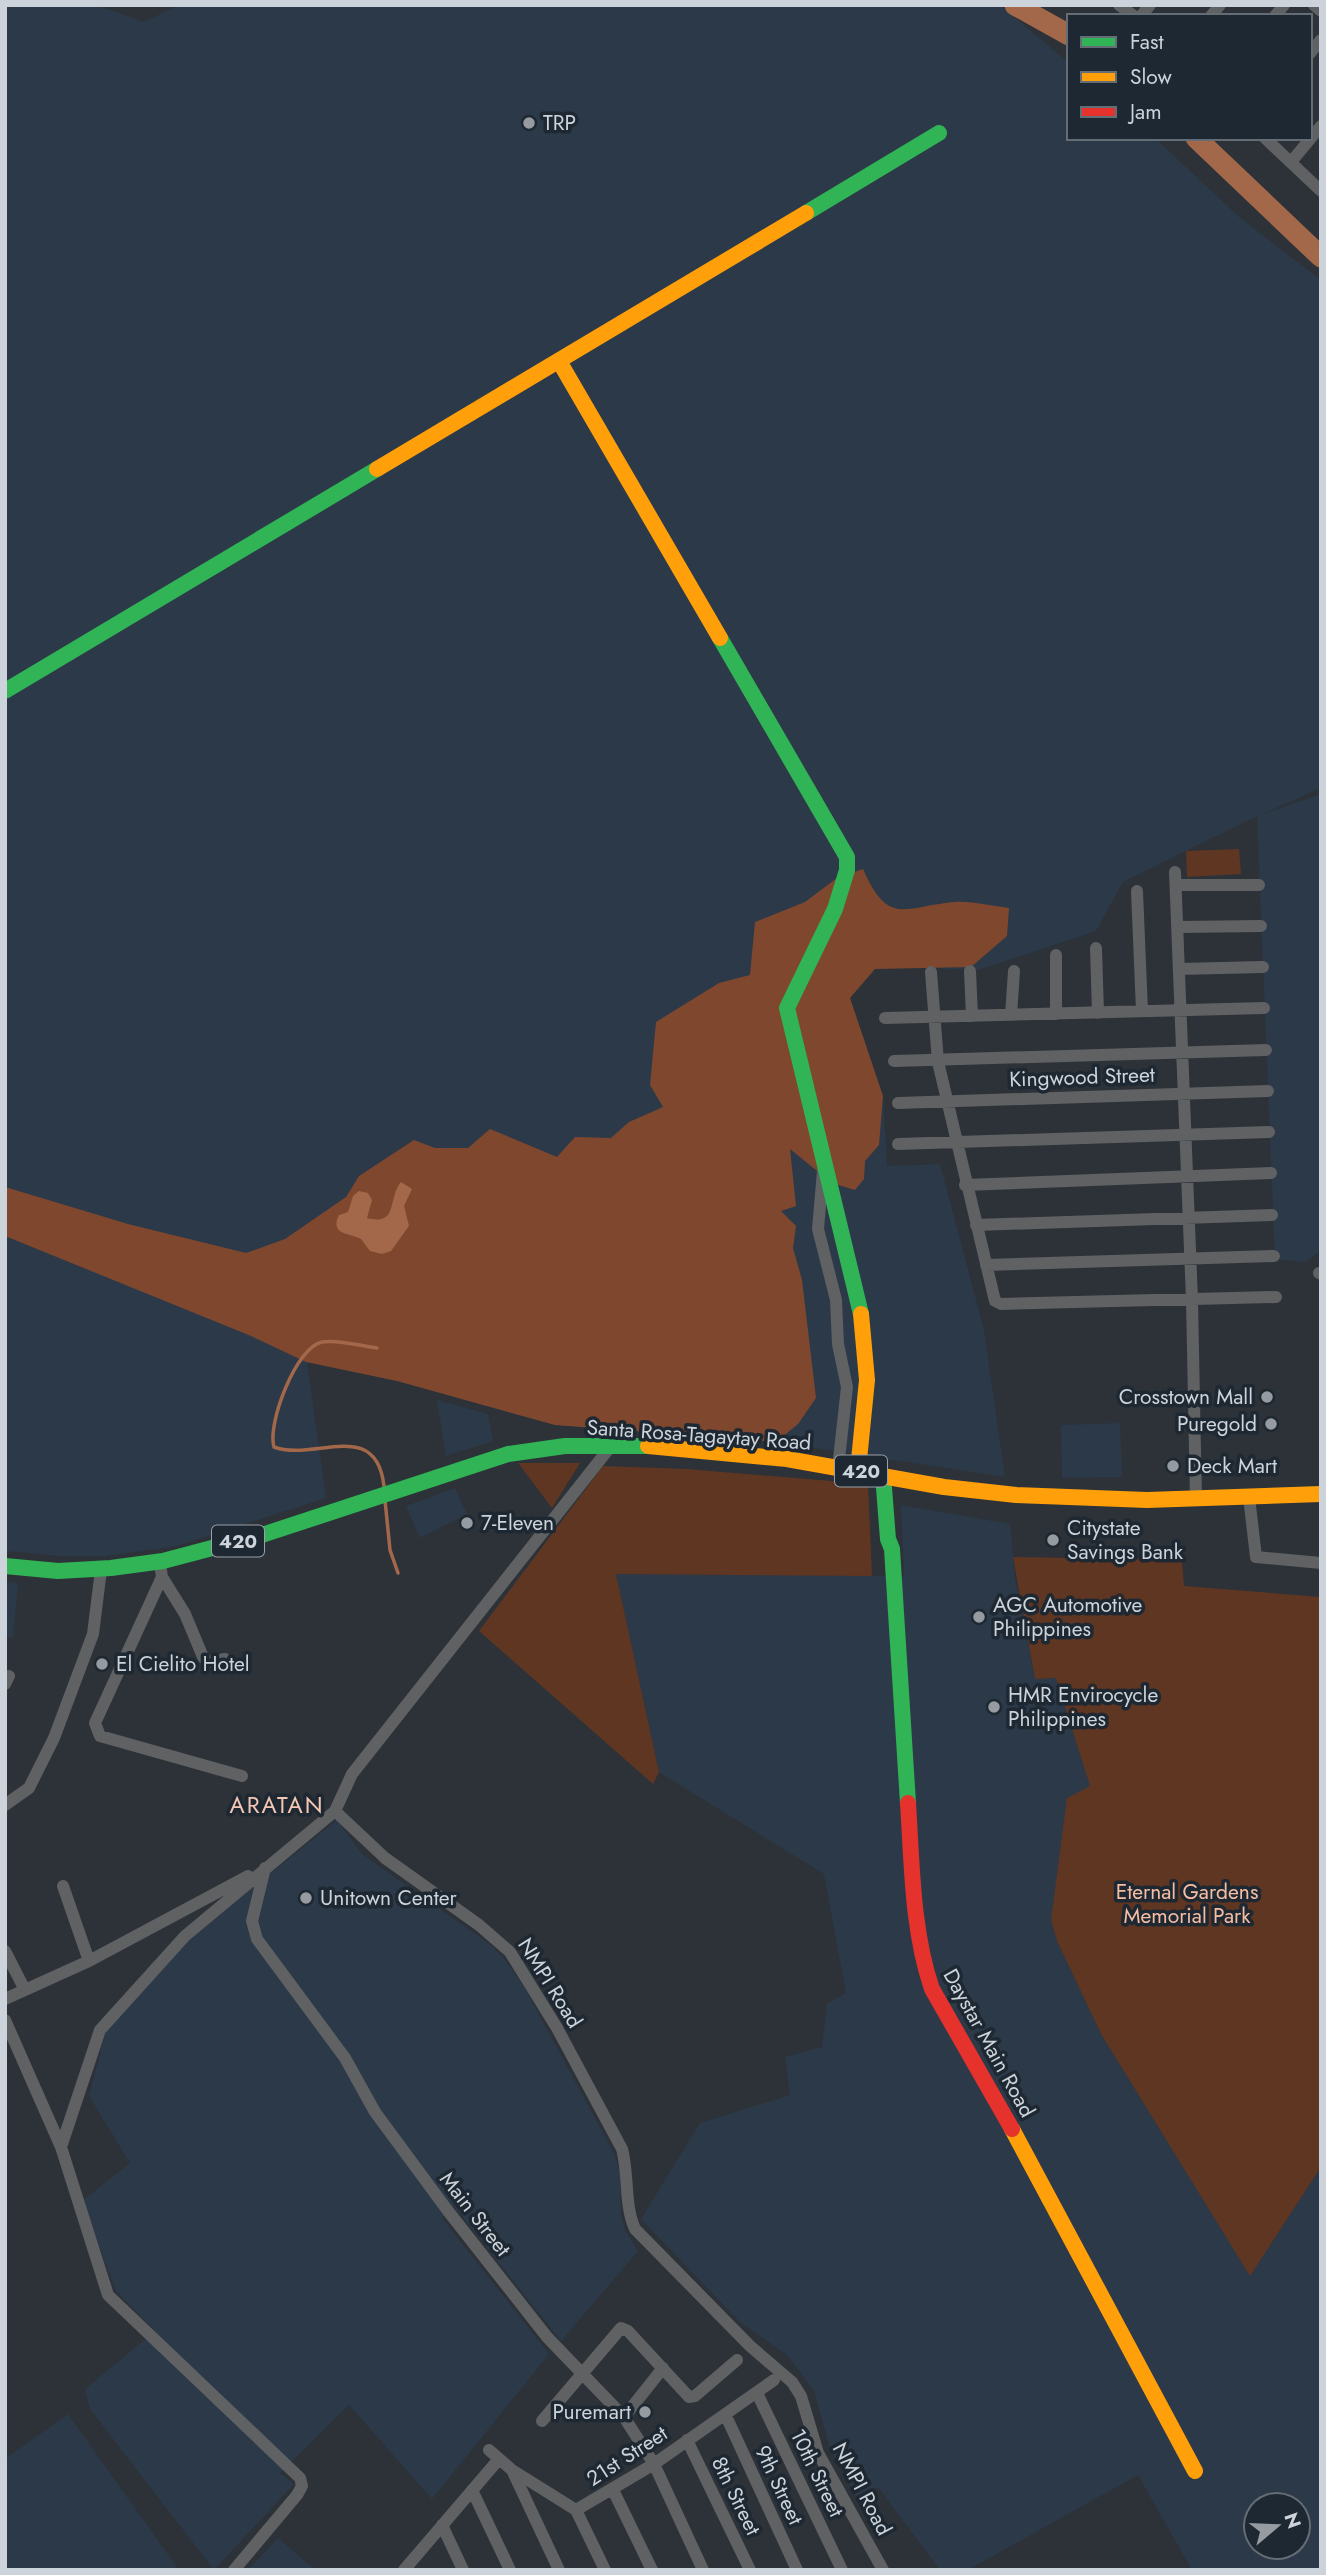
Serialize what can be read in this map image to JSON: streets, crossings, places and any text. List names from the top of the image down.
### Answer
{
  "streets": {
    "street": [
      "Kingwood Street",
      "Santa Rosa-Tagaytay Road",
      "420",
      "NMPI Road",
      "Daystar Main Road",
      "Main Street",
      "21st Street",
      "10th Street",
      "9th Street",
      "8th Street"
    ]
  },
  "crossings": [
    ["Santa Rosa-Tagaytay Road", "Daystar Main Road"],
    ["Main Street", "21st Street"],
    ["21st Street", "10th Street"],
    ["21st Street", "9th Street"],
    ["21st Street", "8th Street"]
  ],
  "districts": ["ARATAN"],
  "parks": ["Eternal Gardens Memorial Park"],
  "places": [
    "TRP",
    "Crosstown Mall",
    "Puregold",
    "Deck Mart",
    "7-Eleven",
    "Citystate Savings Bank",
    "AGC Automotive Philippines",
    "El Cielito Hotel",
    "HMR Envirocycle Philippines",
    "Unitown Center",
    "Puremart"
  ],
  "legend": ["Fast", "Slow", "Jam"],
  "north": "right"
}
